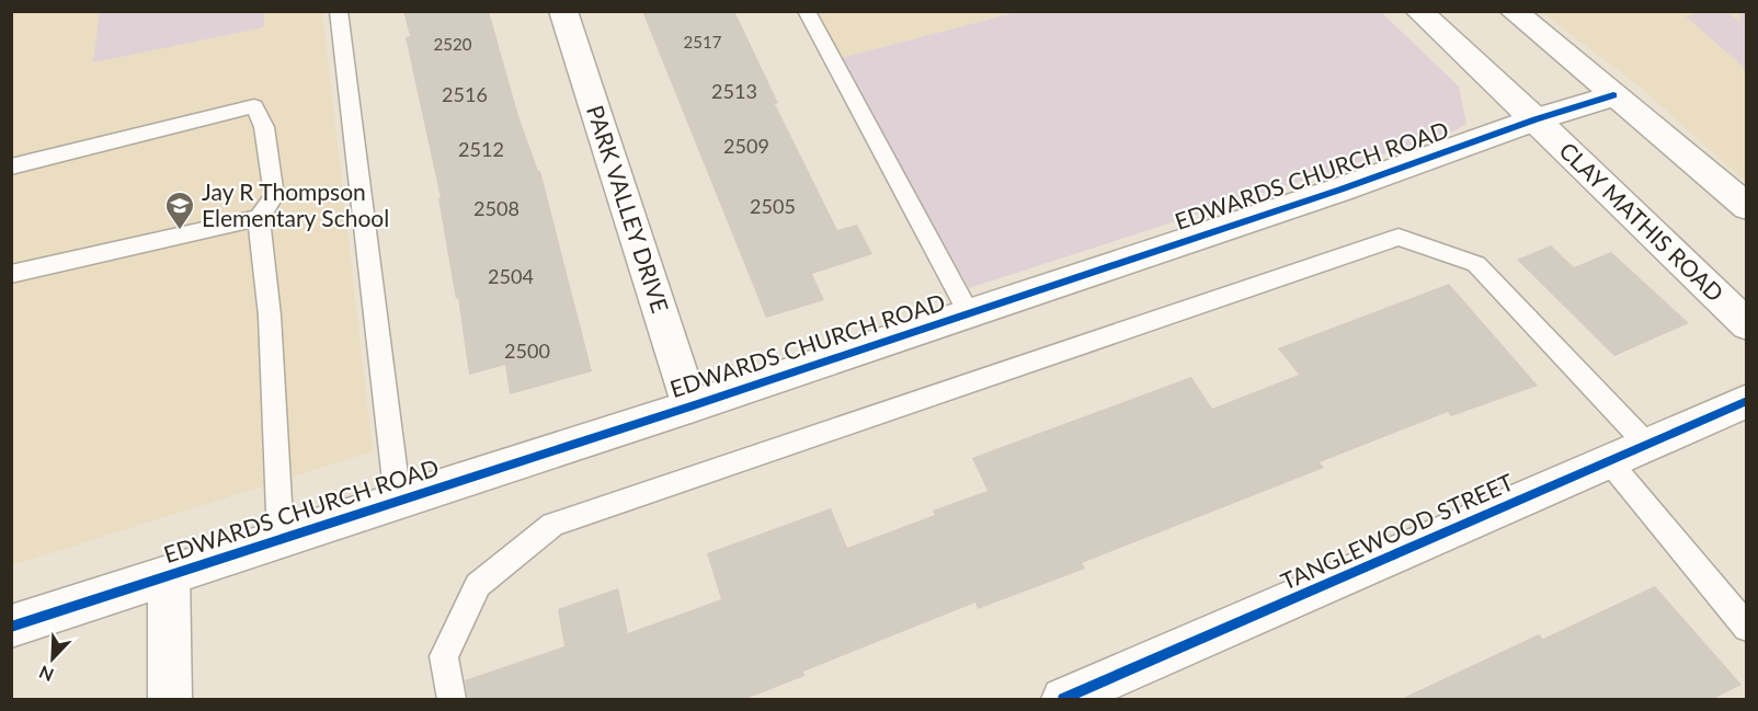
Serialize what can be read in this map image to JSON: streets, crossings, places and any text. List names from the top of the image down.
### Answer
{
  "streets": {
    "street": [
      "EDWARDS CHURCH ROAD",
      "PARK VALLEY DRIVE",
      "CLAY MATHIS ROAD",
      "TANGLEWOOD STREET"
    ]
  },
  "crossings": [
    ["EDWARDS CHURCH ROAD", "PARK VALLEY DRIVE"],
    ["EDWARDS CHURCH ROAD", "CLAY MATHIS ROAD"]
  ],
  "places": {
    "school or university": ["Jay R Thompson Elementary School"]
  },
  "house_numbers": [
    "2517",
    "2520",
    "2513",
    "2516",
    "2509",
    "2512",
    "2505",
    "2508",
    "2504",
    "2500"
  ],
  "north": "bottom left"
}
